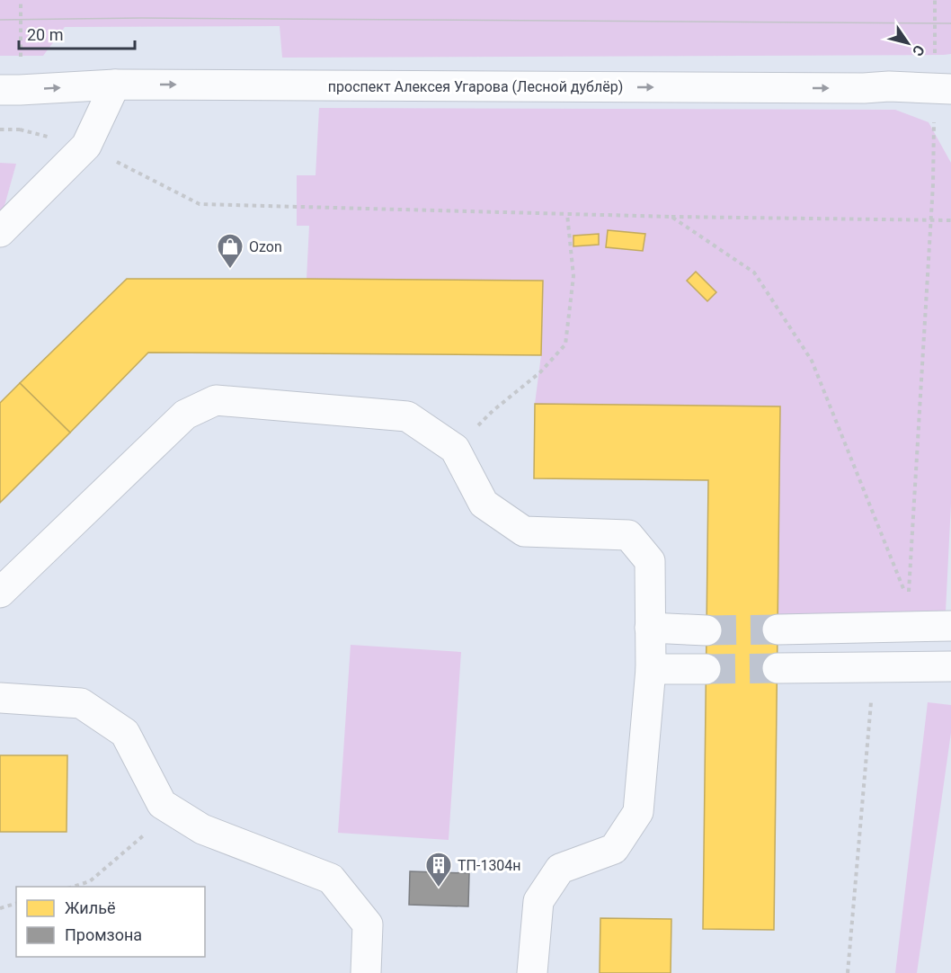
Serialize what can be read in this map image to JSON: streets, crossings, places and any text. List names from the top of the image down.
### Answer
{
  "streets": {
    "street": ["проспект Алексея Угарова (Лесной дублёр)"]
  },
  "one_way": ["проспект Алексея Угарова (Лесной дублёр)"],
  "places": {
    "shop": ["Ozon"],
    "building": ["ТП-1304н"]
  },
  "legend": ["Жильё", "Промзона"],
  "scale_bar": "20 m",
  "north": "bottom right"
}
